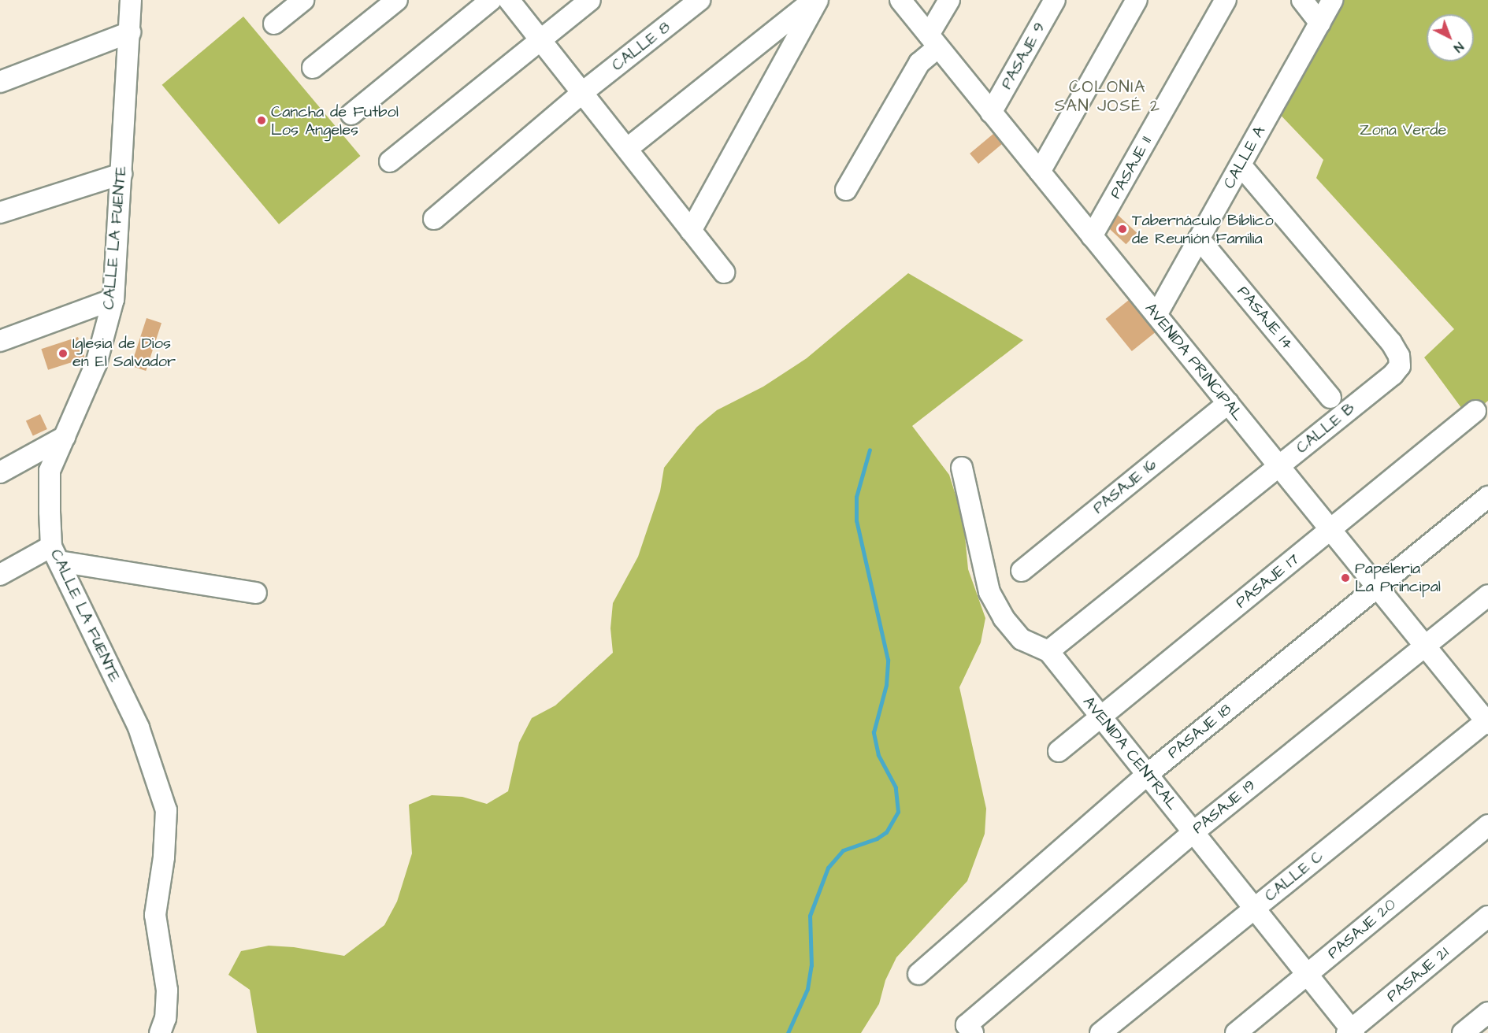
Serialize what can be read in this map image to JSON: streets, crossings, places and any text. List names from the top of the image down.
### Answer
{
  "streets": {
    "street": [
      "CALLE 8",
      "PASAJE 9",
      "CALLE A",
      "PASAJE 11",
      "CALLE LA FUENTE",
      "PASAJE 14",
      "AVENIDA PRINCIPAL",
      "CALLE B",
      "PASAJE 16",
      "PASAJE 17",
      "PASAJE 18",
      "AVENIDA CENTRAL",
      "PASAJE 19",
      "CALLE C",
      "PASAJE 20",
      "PASAJE 21"
    ]
  },
  "crossings": [
    ["PASAJE 9", "AVENIDA PRINCIPAL"],
    ["CALLE A", "PASAJE 14"],
    ["CALLE A", "AVENIDA PRINCIPAL"],
    ["CALLE A", "CALLE B"],
    ["PASAJE 11", "AVENIDA PRINCIPAL"],
    ["AVENIDA PRINCIPAL", "CALLE B"],
    ["AVENIDA PRINCIPAL", "PASAJE 16"],
    ["AVENIDA PRINCIPAL", "PASAJE 17"],
    ["AVENIDA PRINCIPAL", "PASAJE 18"],
    ["AVENIDA PRINCIPAL", "PASAJE 19"],
    ["AVENIDA PRINCIPAL", "CALLE C"],
    ["CALLE B", "AVENIDA CENTRAL"],
    ["PASAJE 17", "AVENIDA CENTRAL"],
    ["PASAJE 18", "AVENIDA CENTRAL"],
    ["AVENIDA CENTRAL", "PASAJE 19"],
    ["AVENIDA CENTRAL", "CALLE C"],
    ["AVENIDA CENTRAL", "PASAJE 20"],
    ["AVENIDA CENTRAL", "PASAJE 21"]
  ],
  "districts": ["COLONIA SAN JOSÉ 2"],
  "parks": ["Zona Verde"],
  "places": [
    "Cancha de Futbol Los Angeles",
    "Tabernáculo Bíblico de Reunión Familia",
    "Iglesia de Dios en El Salvador",
    "Papeleria La Principal"
  ],
  "north": "bottom right"
}
